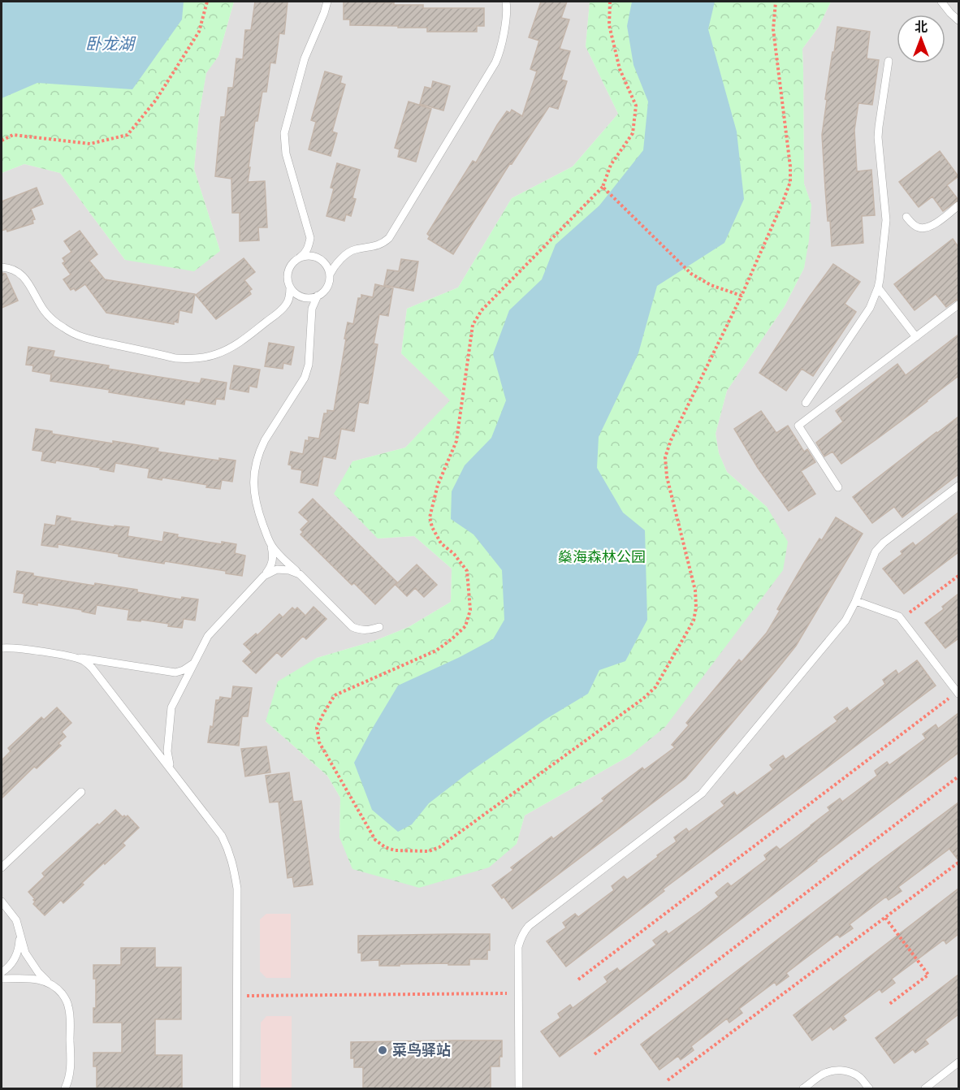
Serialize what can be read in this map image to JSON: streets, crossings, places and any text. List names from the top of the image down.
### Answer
{
  "water": ["卧龙湖"],
  "parks": ["燊海森林公园"],
  "places": ["菜鸟驿站"],
  "north": "top"
}
